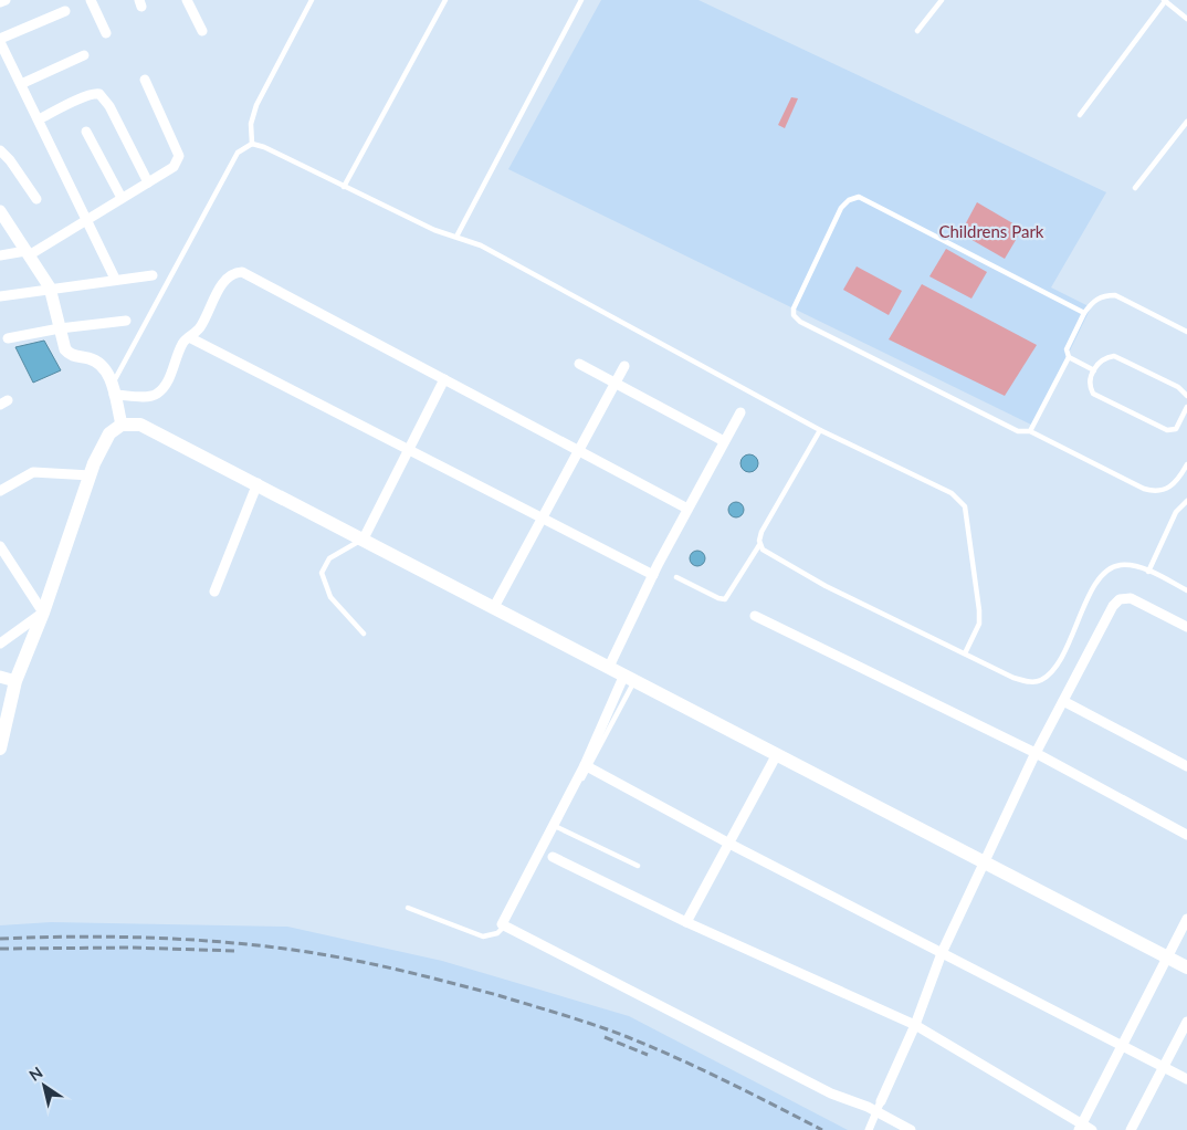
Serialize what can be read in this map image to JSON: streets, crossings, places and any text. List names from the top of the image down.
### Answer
{
  "parks": ["Childrens Park"],
  "north": "top left"
}
